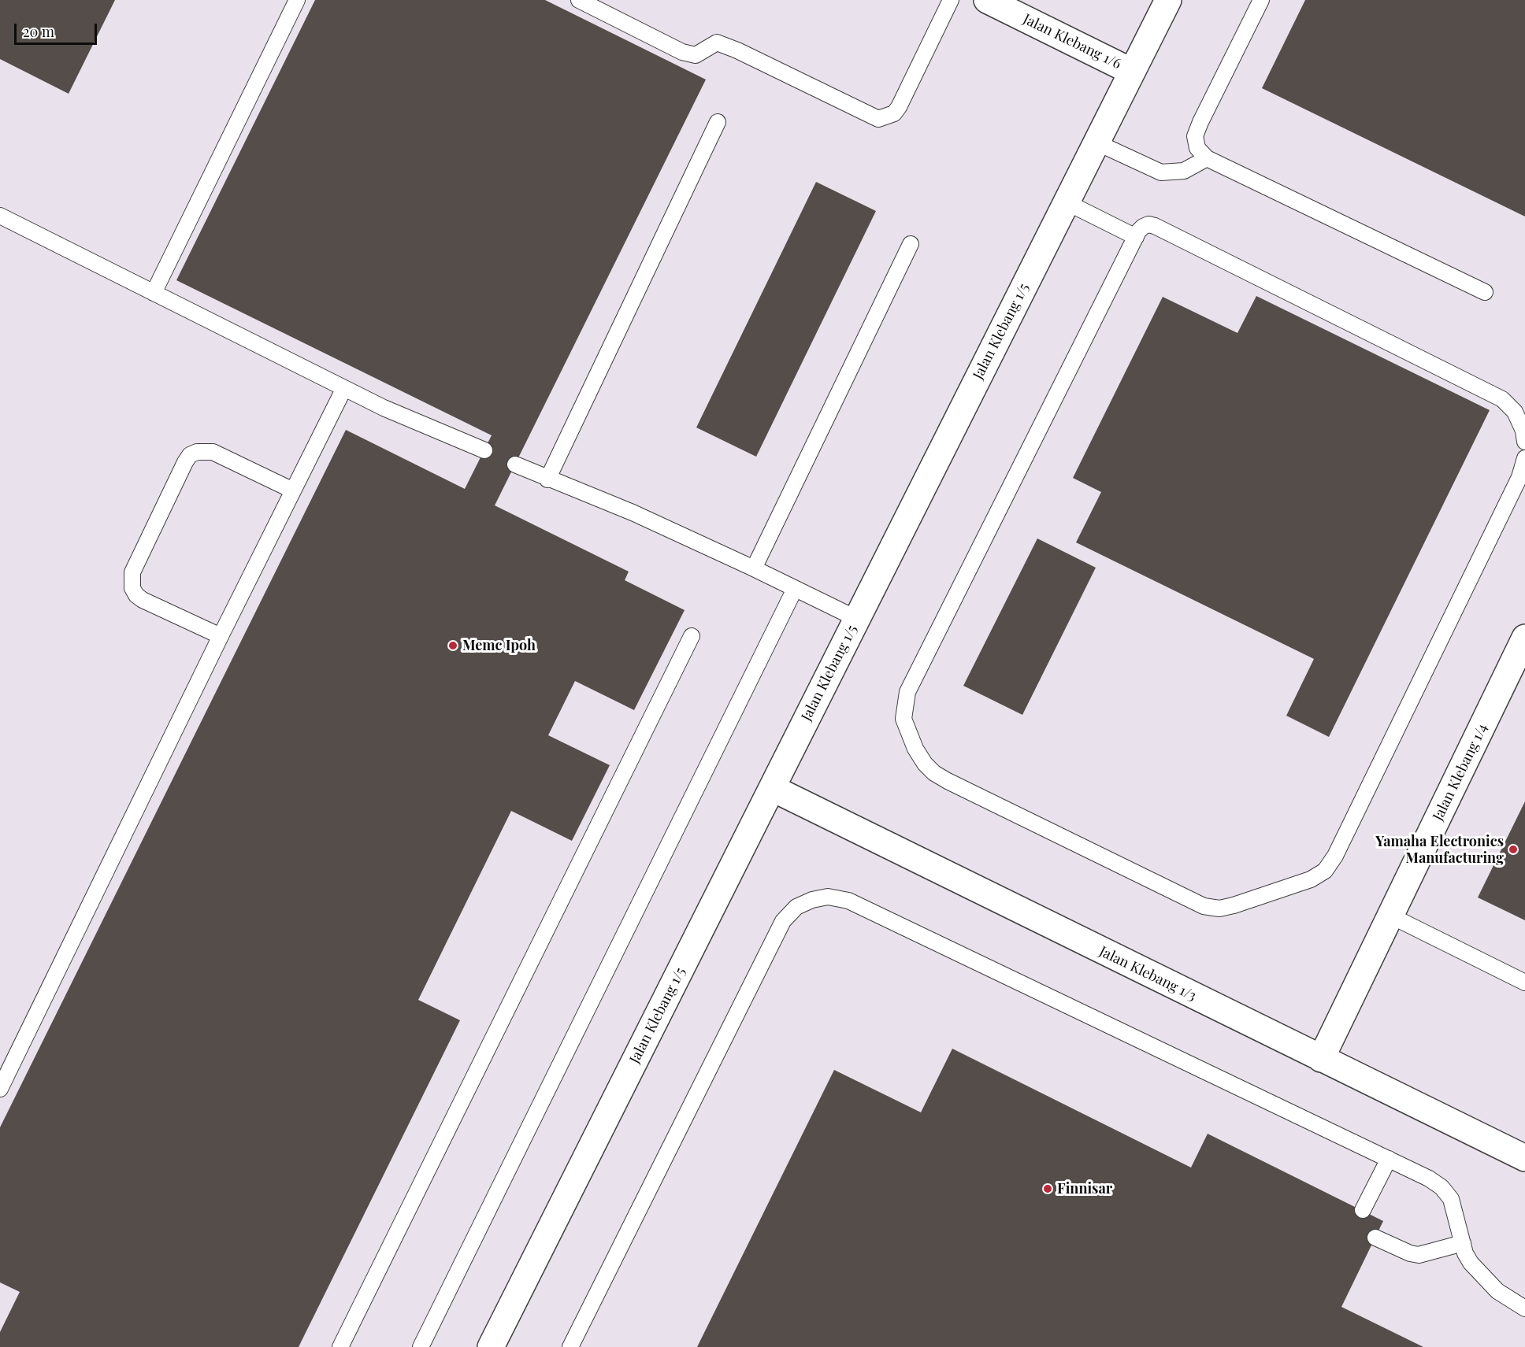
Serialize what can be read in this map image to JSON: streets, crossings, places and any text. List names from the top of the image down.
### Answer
{
  "streets": {
    "street": [
      "Jalan Klebang 1/6",
      "Jalan Klebang 1/5",
      "Jalan Klebang 1/4",
      "Jalan Klebang 1/3"
    ]
  },
  "crossings": [
    ["Jalan Klebang 1/6", "Jalan Klebang 1/5"],
    ["Jalan Klebang 1/5", "Jalan Klebang 1/3"],
    ["Jalan Klebang 1/4", "Jalan Klebang 1/3"]
  ],
  "places": ["Memc Ipoh", "Yamaha Electronics Manufacturing", "Finnisar"],
  "scale_bar": "20 m"
}
